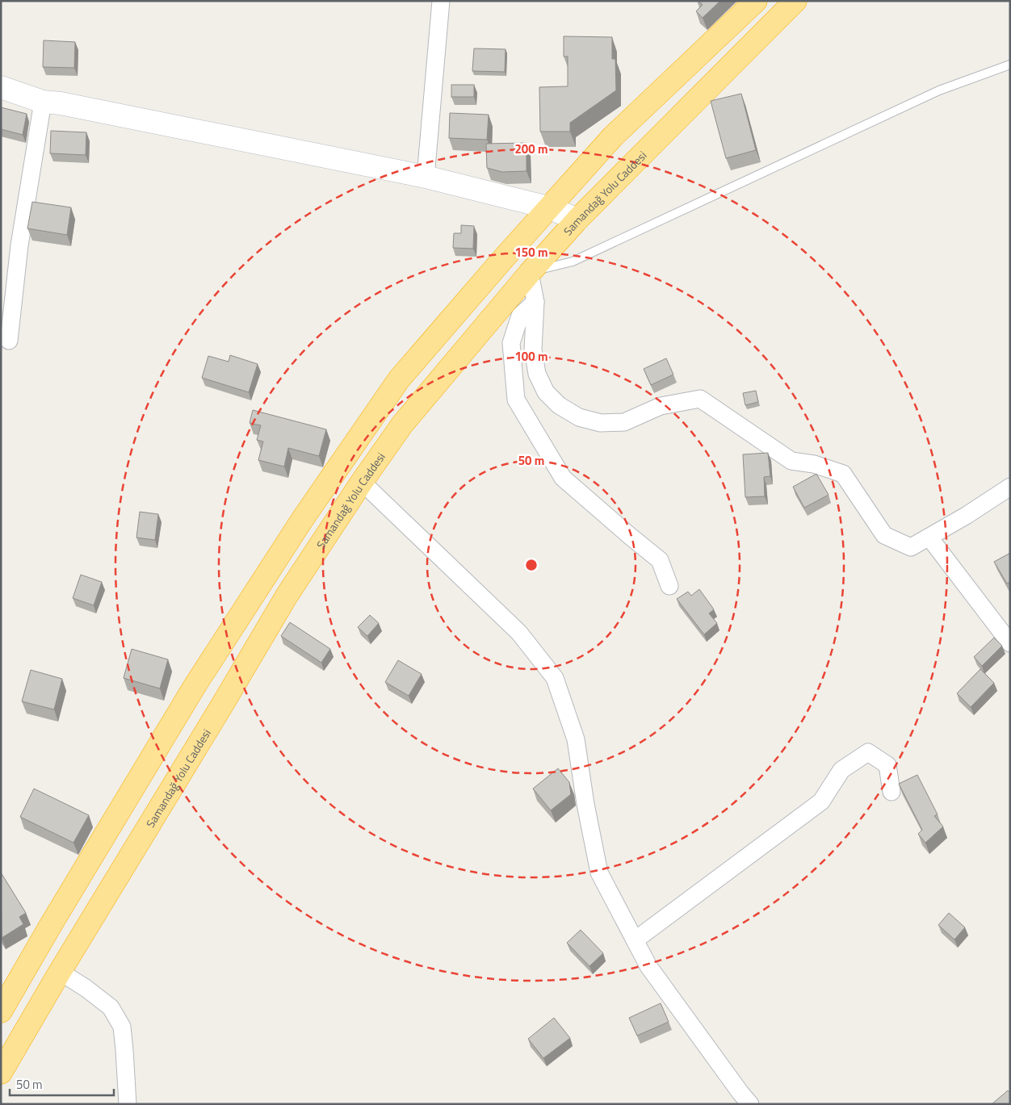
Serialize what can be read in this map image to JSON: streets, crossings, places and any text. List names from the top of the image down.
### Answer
{
  "streets": {
    "highway": ["Samandağ Yolu Caddesi"]
  },
  "scale_bar": "50 m",
  "rings": [
    "200 m",
    "150 m",
    "100 m",
    "50 m"
  ]
}
